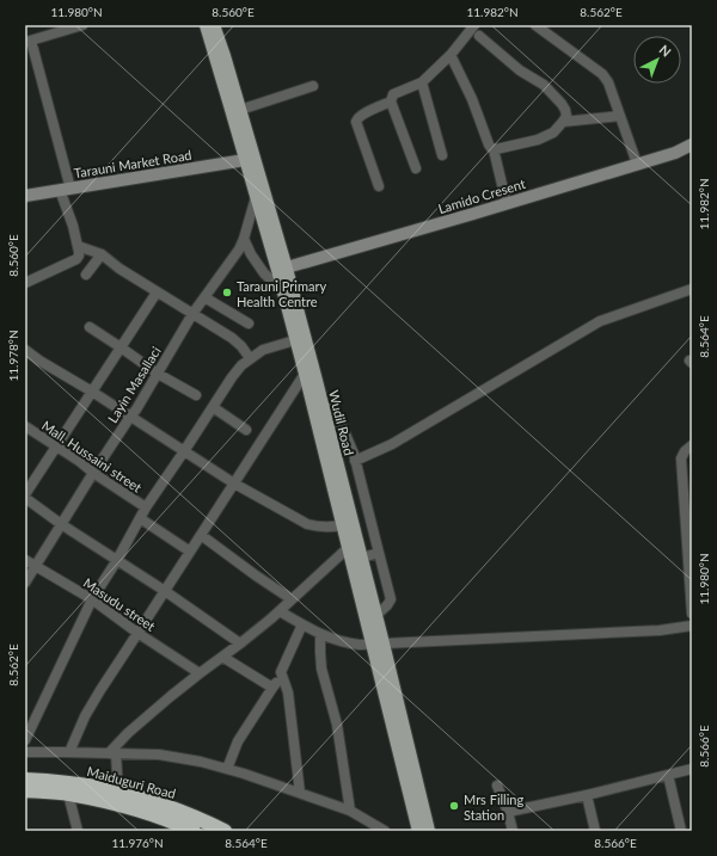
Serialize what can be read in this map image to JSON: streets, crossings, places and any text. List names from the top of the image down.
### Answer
{
  "streets": {
    "highway": ["Maiduguri Road"],
    "main road": ["Wudil Road"],
    "street": [
      "Tarauni Market Road",
      "Lamido Cresent",
      "Layin Masallaci",
      "Mall. Hussaini street",
      "Masudu street"
    ]
  },
  "crossings": [
    ["Tarauni Market Road", "Wudil Road"],
    ["Lamido Cresent", "Wudil Road"],
    ["Layin Masallaci", "Wudil Road"],
    ["Layin Masallaci", "Mall. Hussaini street"],
    ["Layin Masallaci", "Masudu street"]
  ],
  "places": ["Tarauni Primary Health Centre", "Mrs Filling Station"],
  "north": "top right",
  "coordinates": [
    "11.980°N",
    "8.560°E",
    "11.982°N",
    "8.562°E",
    "8.564°E",
    "11.978°N",
    "8.566°E",
    "11.976°N"
  ]
}
